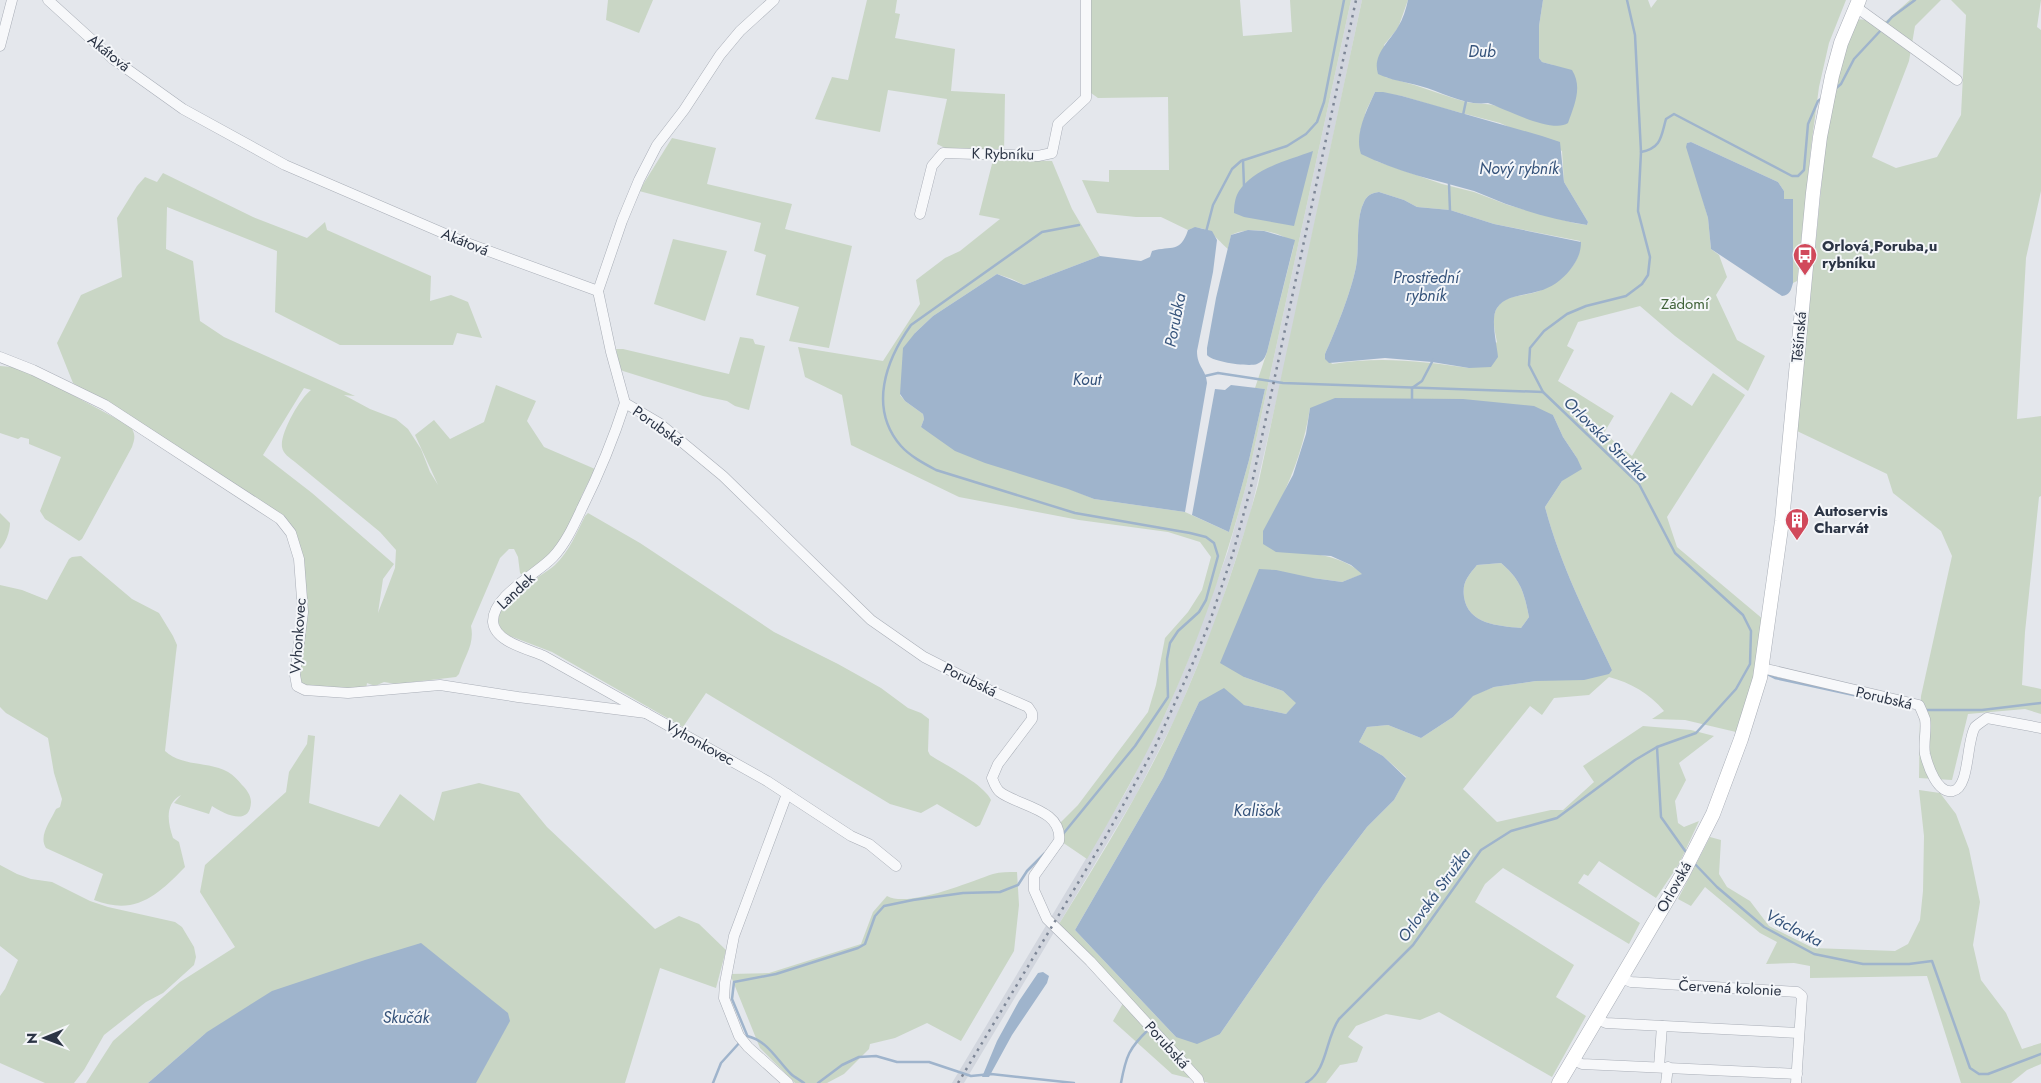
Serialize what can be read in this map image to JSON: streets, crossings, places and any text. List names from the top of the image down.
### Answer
{
  "streets": {
    "main road": ["Těšínská", "Orlovská"],
    "street": [
      "Akátová",
      "K Rybníku",
      "Porubská",
      "Landek",
      "Vyhonkovec",
      "Červená kolonie"
    ]
  },
  "crossings": [
    ["Akátová", "Porubská"],
    ["Těšínská", "Porubská"],
    ["Těšínská", "Orlovská"],
    ["Porubská", "Landek"],
    ["Porubská", "Orlovská"],
    ["Landek", "Vyhonkovec"],
    ["Orlovská", "Červená kolonie"]
  ],
  "water": [
    "Dub",
    "Nový rybník",
    "Prostřední rybník",
    "Porubka",
    "Kout",
    "Orlovská Stružka",
    "Kališok",
    "Václavka",
    "Skučák"
  ],
  "parks": ["Zádomí"],
  "places": {
    "bus stop": ["Orlová,Poruba,u rybníku"],
    "building": ["Autoservis Charvát"]
  },
  "north": "left"
}
